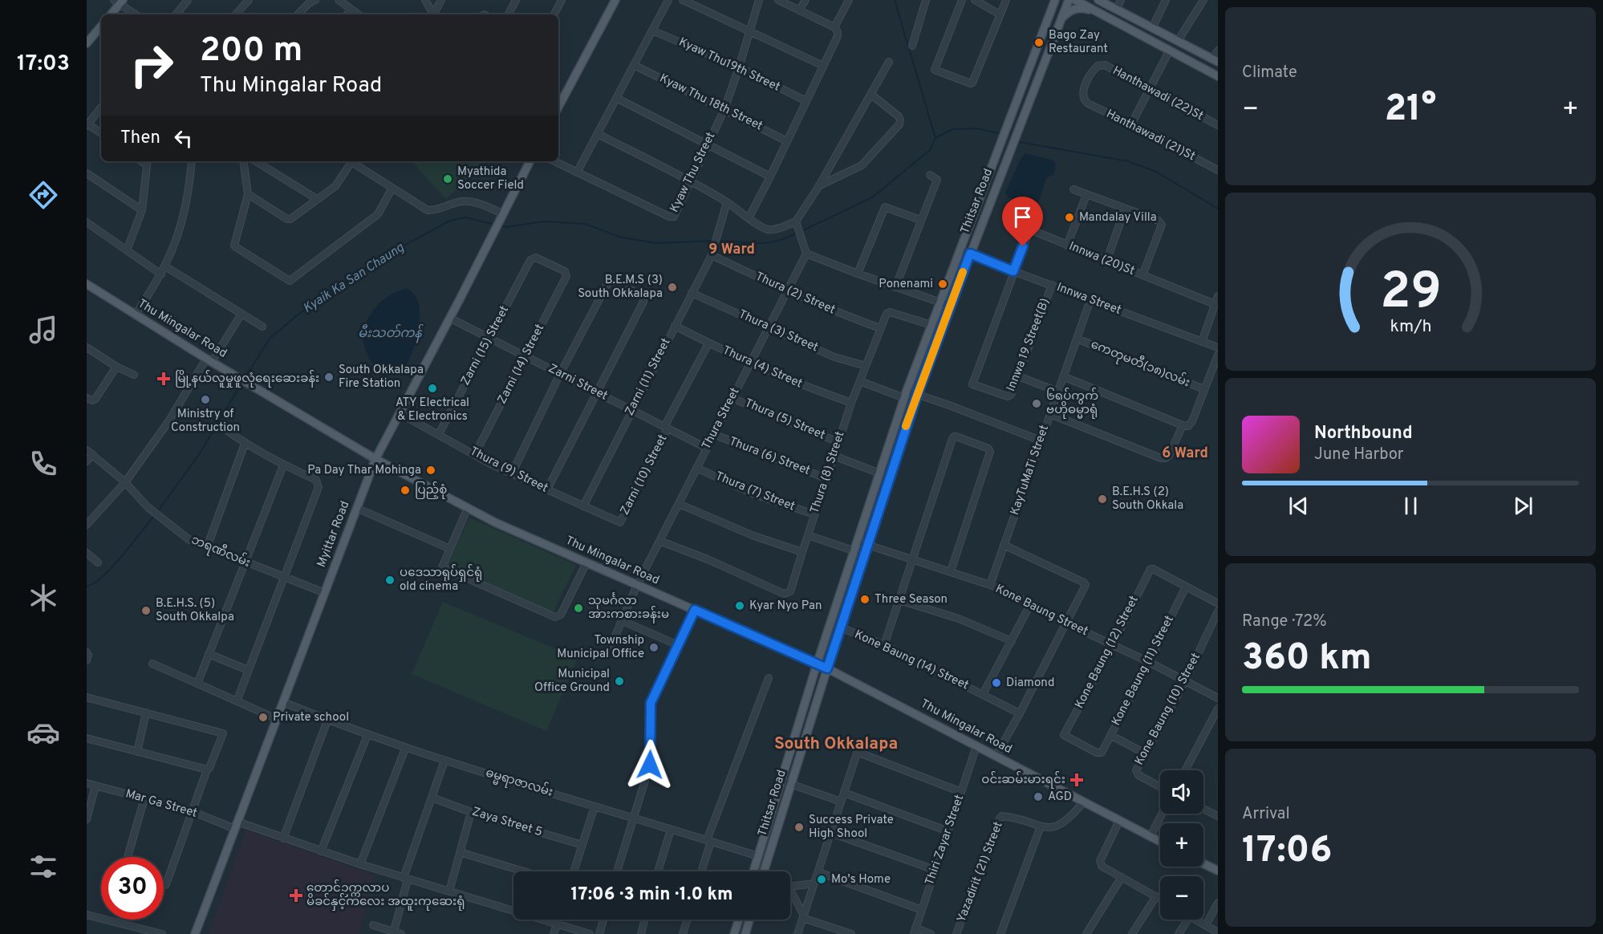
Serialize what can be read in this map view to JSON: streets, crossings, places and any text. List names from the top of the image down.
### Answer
{
  "streets": {
    "main road": ["Thitsar Road", "Thu Mingalar Road", "Myittar Road"],
    "street": [
      "Kyaw Thu19th Street",
      "Hanthawadi (22)St",
      "Kyaw Thu 18th Street",
      "Hanthawadi (21)St",
      "Kyaw Thu Street",
      "Innwa (20)St",
      "Thura (2) Street",
      "Innwa Street",
      "Thura (3) Street",
      "Innwa 19 Street(B)",
      "Zarni (15) Street",
      "Zarni (14) Street",
      "ကေတုမတီ(၁၈)လမ်း",
      "Thura (4) Street",
      "Zarni (11) Street",
      "Zarni Street",
      "Thura Street",
      "Thura (5) Street",
      "Thura (6) Street",
      "Thura (9) Street",
      "KayTuMaTi Street",
      "Thura (8) Street",
      "Zarni (10) Street",
      "Thura (7) Street",
      "ဘရဏီလမ်း",
      "Kone Baung Street",
      "Kone Baung (12) Street",
      "Kone Baung (14) Street",
      "Kone Baung (11) Street",
      "Kone Baung (10) Street",
      "ဓမ္မရာဇာလမ်း",
      "Mar Ga Street",
      "Zaya Street 5",
      "Thiri Zayar Street",
      "Yazadirit (21) Street"
    ]
  },
  "crossings": [
    ["Kyaw Thu19th Street", "Kyaw Thu Street"],
    ["Hanthawadi (22)St", "Hanthawadi (21)St"],
    ["Kyaw Thu 18th Street", "Kyaw Thu Street"],
    ["Thitsar Road", "Innwa Street"],
    ["Thitsar Road", "Thu Mingalar Road"],
    ["Thitsar Road", "Thura (8) Street"],
    ["Thitsar Road", "Kone Baung Street"],
    ["Thitsar Road", "Kone Baung (14) Street"],
    ["Thitsar Road", "ဓမ္မရာဇာလမ်း"],
    ["Innwa (20)St", "Innwa Street"],
    ["Innwa (20)St", "Innwa 19 Street(B)"],
    ["Thura (2) Street", "Zarni (11) Street"],
    ["Thura (2) Street", "Thura Street"],
    ["Thura (2) Street", "Thura (8) Street"],
    ["Innwa Street", "Innwa 19 Street(B)"],
    ["Innwa Street", "KayTuMaTi Street"],
    ["Thu Mingalar Road", "Thura Street"],
    ["Thu Mingalar Road", "Myittar Road"],
    ["Thu Mingalar Road", "Thiri Zayar Street"],
    ["Thu Mingalar Road", "Yazadirit (21) Street"],
    ["Thura (3) Street", "Zarni (11) Street"],
    ["Thura (3) Street", "Thura Street"],
    ["Thura (3) Street", "Thura (8) Street"],
    ["Zarni (15) Street", "Zarni (14) Street"],
    ["Zarni (15) Street", "Zarni Street"],
    ["Zarni (15) Street", "Thura (9) Street"],
    ["Zarni (14) Street", "Zarni Street"],
    ["Zarni (14) Street", "Thura (9) Street"],
    ["ကေတုမတီ(၁၈)လမ်း", "KayTuMaTi Street"],
    ["Thura (4) Street", "Zarni (11) Street"],
    ["Thura (4) Street", "Thura Street"],
    ["Thura (4) Street", "Thura (8) Street"],
    ["Thura (4) Street", "Zarni (10) Street"],
    ["Zarni (11) Street", "Zarni Street"],
    ["Zarni (11) Street", "Thura (9) Street"],
    ["Zarni Street", "Thura Street"],
    ["Zarni Street", "Zarni (10) Street"],
    ["Zarni Street", "Myittar Road"],
    ["Thura Street", "Thura (5) Street"],
    ["Thura Street", "Thura (6) Street"],
    ["Thura Street", "Thura (8) Street"],
    ["Thura Street", "Thura (7) Street"],
    ["Thura (5) Street", "Thura (8) Street"],
    ["Thura (6) Street", "Thura (8) Street"],
    ["Thura (9) Street", "Zarni (10) Street"],
    ["Thura (9) Street", "Myittar Road"],
    ["KayTuMaTi Street", "Kone Baung Street"],
    ["Thura (8) Street", "Thura (7) Street"],
    ["Myittar Road", "ဘရဏီလမ်း"],
    ["Myittar Road", "ဓမ္မရာဇာလမ်း"],
    ["Myittar Road", "Mar Ga Street"],
    ["Kone Baung Street", "Kone Baung (12) Street"],
    ["Kone Baung Street", "Kone Baung (14) Street"],
    ["Kone Baung Street", "Kone Baung (11) Street"],
    ["Kone Baung Street", "Kone Baung (10) Street"],
    ["Kone Baung (12) Street", "Kone Baung (11) Street"]
  ],
  "districts": ["9 Ward", "6 Ward", "South Okkalapa"],
  "water": ["Kyaik Ka San Chaung", "မီးသတ်ကန်"],
  "places": {
    "other": [
      "Bago Zay Restaurant",
      "Myathida Soccer Field",
      "Mandalay Villa",
      "Ponenami",
      "B.E.M.S (3) South Okkalapa",
      "South Okkalapa Fire Station",
      "ATY Electrical & Electronics",
      "Ministry of Construction",
      "၆ရပ်ကွက် ဗဟိုဓမ္မာရုံ",
      "Pa Day Thar Mohinga",
      "ပြည့်စုံ",
      "B.E.H.S (2) South Okkala",
      "ပဒေသာရုပ်ရှင်ရုံ old cinema",
      "Three Season",
      "Kyar Nyo Pan",
      "သုမင်္ဂလာ အားကစားခန်းမ",
      "B.E.H.S. (5) South Okkalpa",
      "Township Municipal Office",
      "Municipal Office Ground",
      "Diamond",
      "Private school",
      "AGD",
      "Success Private High Shool",
      "Mo's Home"
    ],
    "health": ["မြို့နယ်လူမှုဖူလုံရေးဆေးခန်း", "ဝင်းဆမ်းမားရင်း", "တောင်ဥက္ကလာပ မိခင်နှင့်ကလေး အထူးကုဆေးရုံ"]
  },
  "page": {
    "tabs": "17:03",
    "tile": [
      "Climate",
      ["Range · 72%", "360 km"],
      ["Arrival", "17:06"]
    ],
    "turn": ["200 m", "Thu Mingalar Road"],
    "heat": ["−", "21°", "+"],
    "then": "Then",
    "song": ["Northbound", "June Harbor"],
    "map_buttons": ["+", "−"],
    "limit": "30",
    "trip": "17:06 · 3 min · 1.0 km",
    "gauge": ["29", "km/h"]
  }
}
